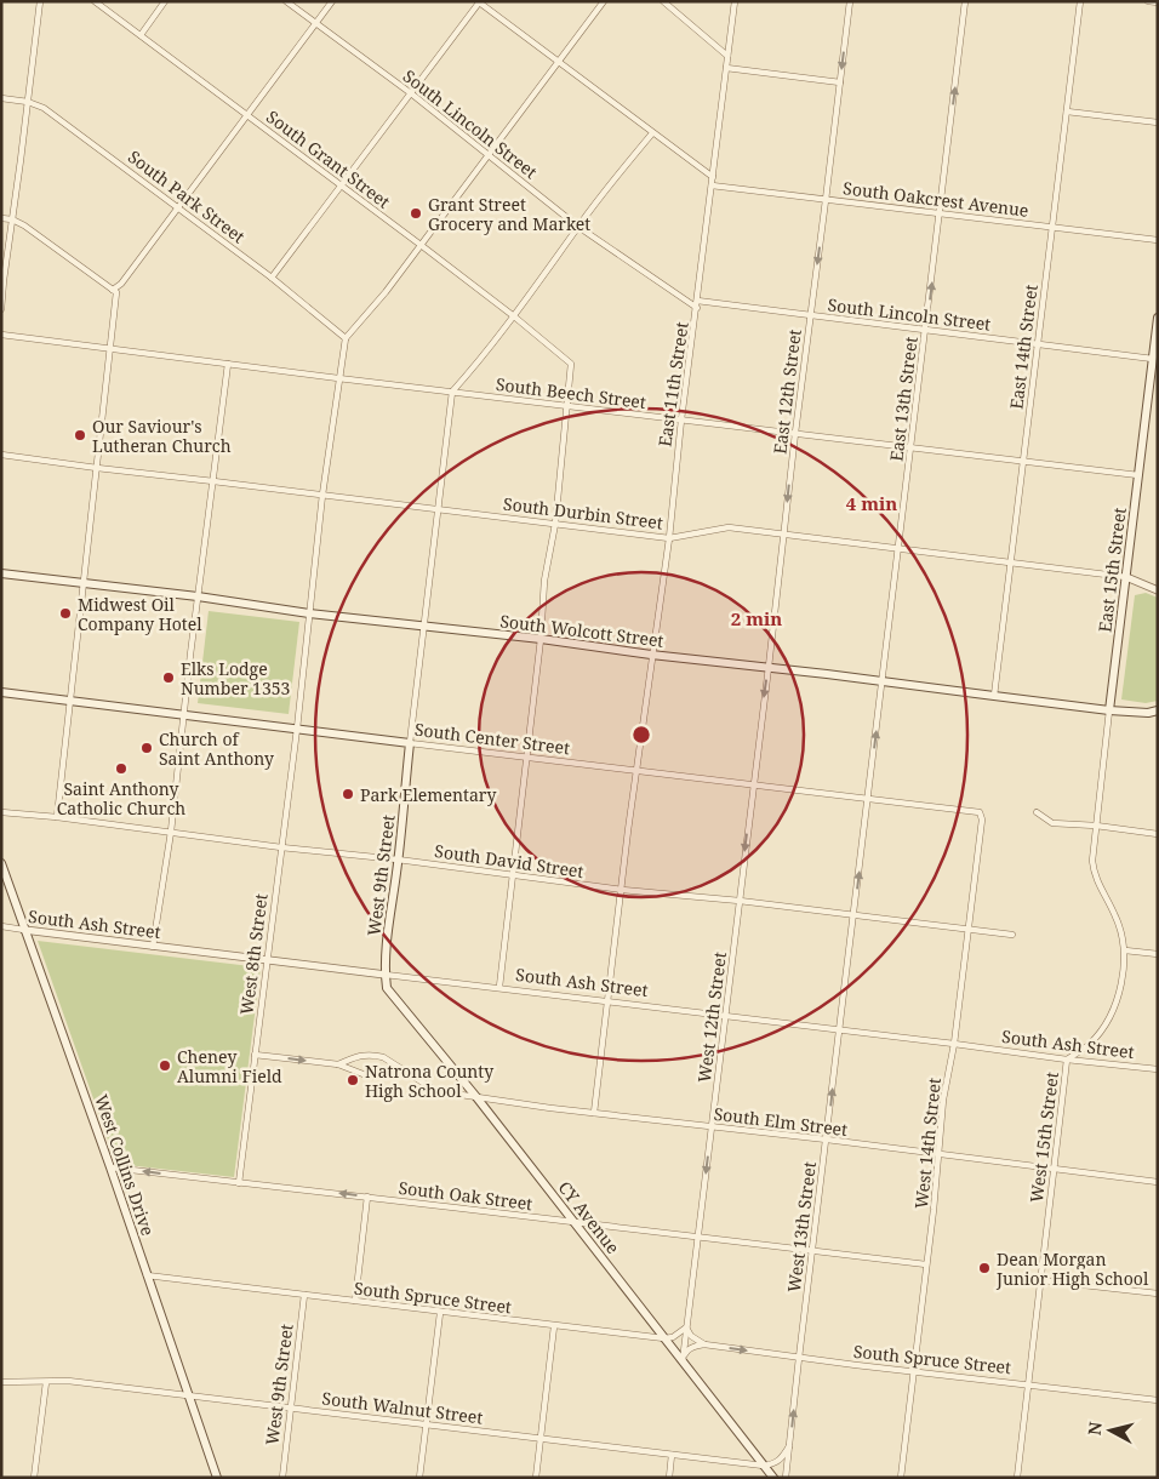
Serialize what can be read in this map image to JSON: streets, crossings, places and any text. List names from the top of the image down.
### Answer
{
  "streets": {
    "main road": [
      "East 15th Street",
      "South Wolcott Street",
      "South Center Street",
      "West 9th Street",
      "West Collins Drive",
      "CY Avenue"
    ],
    "street": [
      "South Lincoln Street",
      "South Grant Street",
      "South Park Street",
      "South Oakcrest Avenue",
      "East 14th Street",
      "East 11th Street",
      "East 12th Street",
      "South Beech Street",
      "East 13th Street",
      "South Durbin Street",
      "South David Street",
      "South Ash Street",
      "West 8th Street",
      "West 12th Street",
      "South Elm Street",
      "West 15th Street",
      "West 14th Street",
      "South Oak Street",
      "West 13th Street",
      "South Spruce Street",
      "South Walnut Street"
    ]
  },
  "crossings": [
    ["South Lincoln Street", "East 14th Street"],
    ["South Lincoln Street", "East 11th Street"],
    ["South Lincoln Street", "East 12th Street"],
    ["South Lincoln Street", "East 13th Street"],
    ["South Lincoln Street", "East 15th Street"],
    ["South Grant Street", "South Beech Street"],
    ["South Park Street", "West 8th Street"],
    ["South Oakcrest Avenue", "East 14th Street"],
    ["South Oakcrest Avenue", "East 11th Street"],
    ["South Oakcrest Avenue", "East 12th Street"],
    ["South Oakcrest Avenue", "East 13th Street"],
    ["East 14th Street", "South Beech Street"],
    ["East 14th Street", "South Durbin Street"],
    ["East 14th Street", "South Wolcott Street"],
    ["East 11th Street", "South Beech Street"],
    ["East 11th Street", "South Durbin Street"],
    ["East 11th Street", "South Wolcott Street"],
    ["East 11th Street", "South Center Street"],
    ["East 11th Street", "South David Street"],
    ["East 11th Street", "South Ash Street"],
    ["East 11th Street", "South Elm Street"],
    ["East 12th Street", "South Beech Street"],
    ["East 12th Street", "South Durbin Street"],
    ["East 12th Street", "South Wolcott Street"],
    ["East 12th Street", "South Center Street"],
    ["East 12th Street", "West 12th Street"],
    ["South Beech Street", "East 13th Street"],
    ["South Beech Street", "East 15th Street"],
    ["South Beech Street", "West 8th Street"],
    ["East 13th Street", "South Durbin Street"],
    ["East 13th Street", "South Wolcott Street"],
    ["East 13th Street", "South Center Street"],
    ["East 13th Street", "West 13th Street"],
    ["South Durbin Street", "East 15th Street"],
    ["South Durbin Street", "West 8th Street"],
    ["East 15th Street", "South Wolcott Street"],
    ["East 15th Street", "West 15th Street"],
    ["South Wolcott Street", "West 8th Street"],
    ["South Center Street", "West 9th Street"],
    ["South Center Street", "West 8th Street"],
    ["South Center Street", "West 12th Street"],
    ["South Center Street", "West 14th Street"],
    ["South Center Street", "West 13th Street"],
    ["South David Street", "West 9th Street"],
    ["South David Street", "West 8th Street"],
    ["South David Street", "West 12th Street"],
    ["South David Street", "West 14th Street"],
    ["South David Street", "West 13th Street"],
    ["West 9th Street", "South Ash Street"],
    ["West 9th Street", "CY Avenue"],
    ["West 9th Street", "South Spruce Street"],
    ["West 9th Street", "South Walnut Street"],
    ["South Ash Street", "West 8th Street"],
    ["South Ash Street", "West 12th Street"],
    ["South Ash Street", "West 15th Street"],
    ["South Ash Street", "West 14th Street"],
    ["South Ash Street", "West Collins Drive"],
    ["South Ash Street", "CY Avenue"],
    ["South Ash Street", "West 13th Street"],
    ["West 8th Street", "South Elm Street"],
    ["West 8th Street", "South Oak Street"],
    ["West 12th Street", "South Elm Street"],
    ["West 12th Street", "South Oak Street"],
    ["West 12th Street", "CY Avenue"],
    ["South Elm Street", "West 15th Street"],
    ["South Elm Street", "West 14th Street"],
    ["South Elm Street", "CY Avenue"],
    ["South Elm Street", "West 13th Street"],
    ["West 15th Street", "South Spruce Street"],
    ["West 14th Street", "South Oak Street"],
    ["West 14th Street", "South Spruce Street"],
    ["West Collins Drive", "South Oak Street"],
    ["West Collins Drive", "South Spruce Street"],
    ["West Collins Drive", "South Walnut Street"],
    ["South Oak Street", "CY Avenue"],
    ["South Oak Street", "West 13th Street"],
    ["CY Avenue", "South Spruce Street"],
    ["CY Avenue", "South Walnut Street"],
    ["West 13th Street", "South Spruce Street"]
  ],
  "one_way": [
    "East 12th Street",
    "East 13th Street",
    "West 12th Street",
    "West 13th Street"
  ],
  "places": [
    "Grant Street Grocery and Market",
    "Our Saviour's Lutheran Church",
    "Midwest Oil Company Hotel",
    "Elks Lodge Number 1353",
    "Church of Saint Anthony",
    "Saint Anthony Catholic Church",
    "Park Elementary",
    "Cheney Alumni Field",
    "Natrona County High School",
    "Dean Morgan Junior High School"
  ],
  "north": "left",
  "rings": ["4 min", "2 min"]
}
